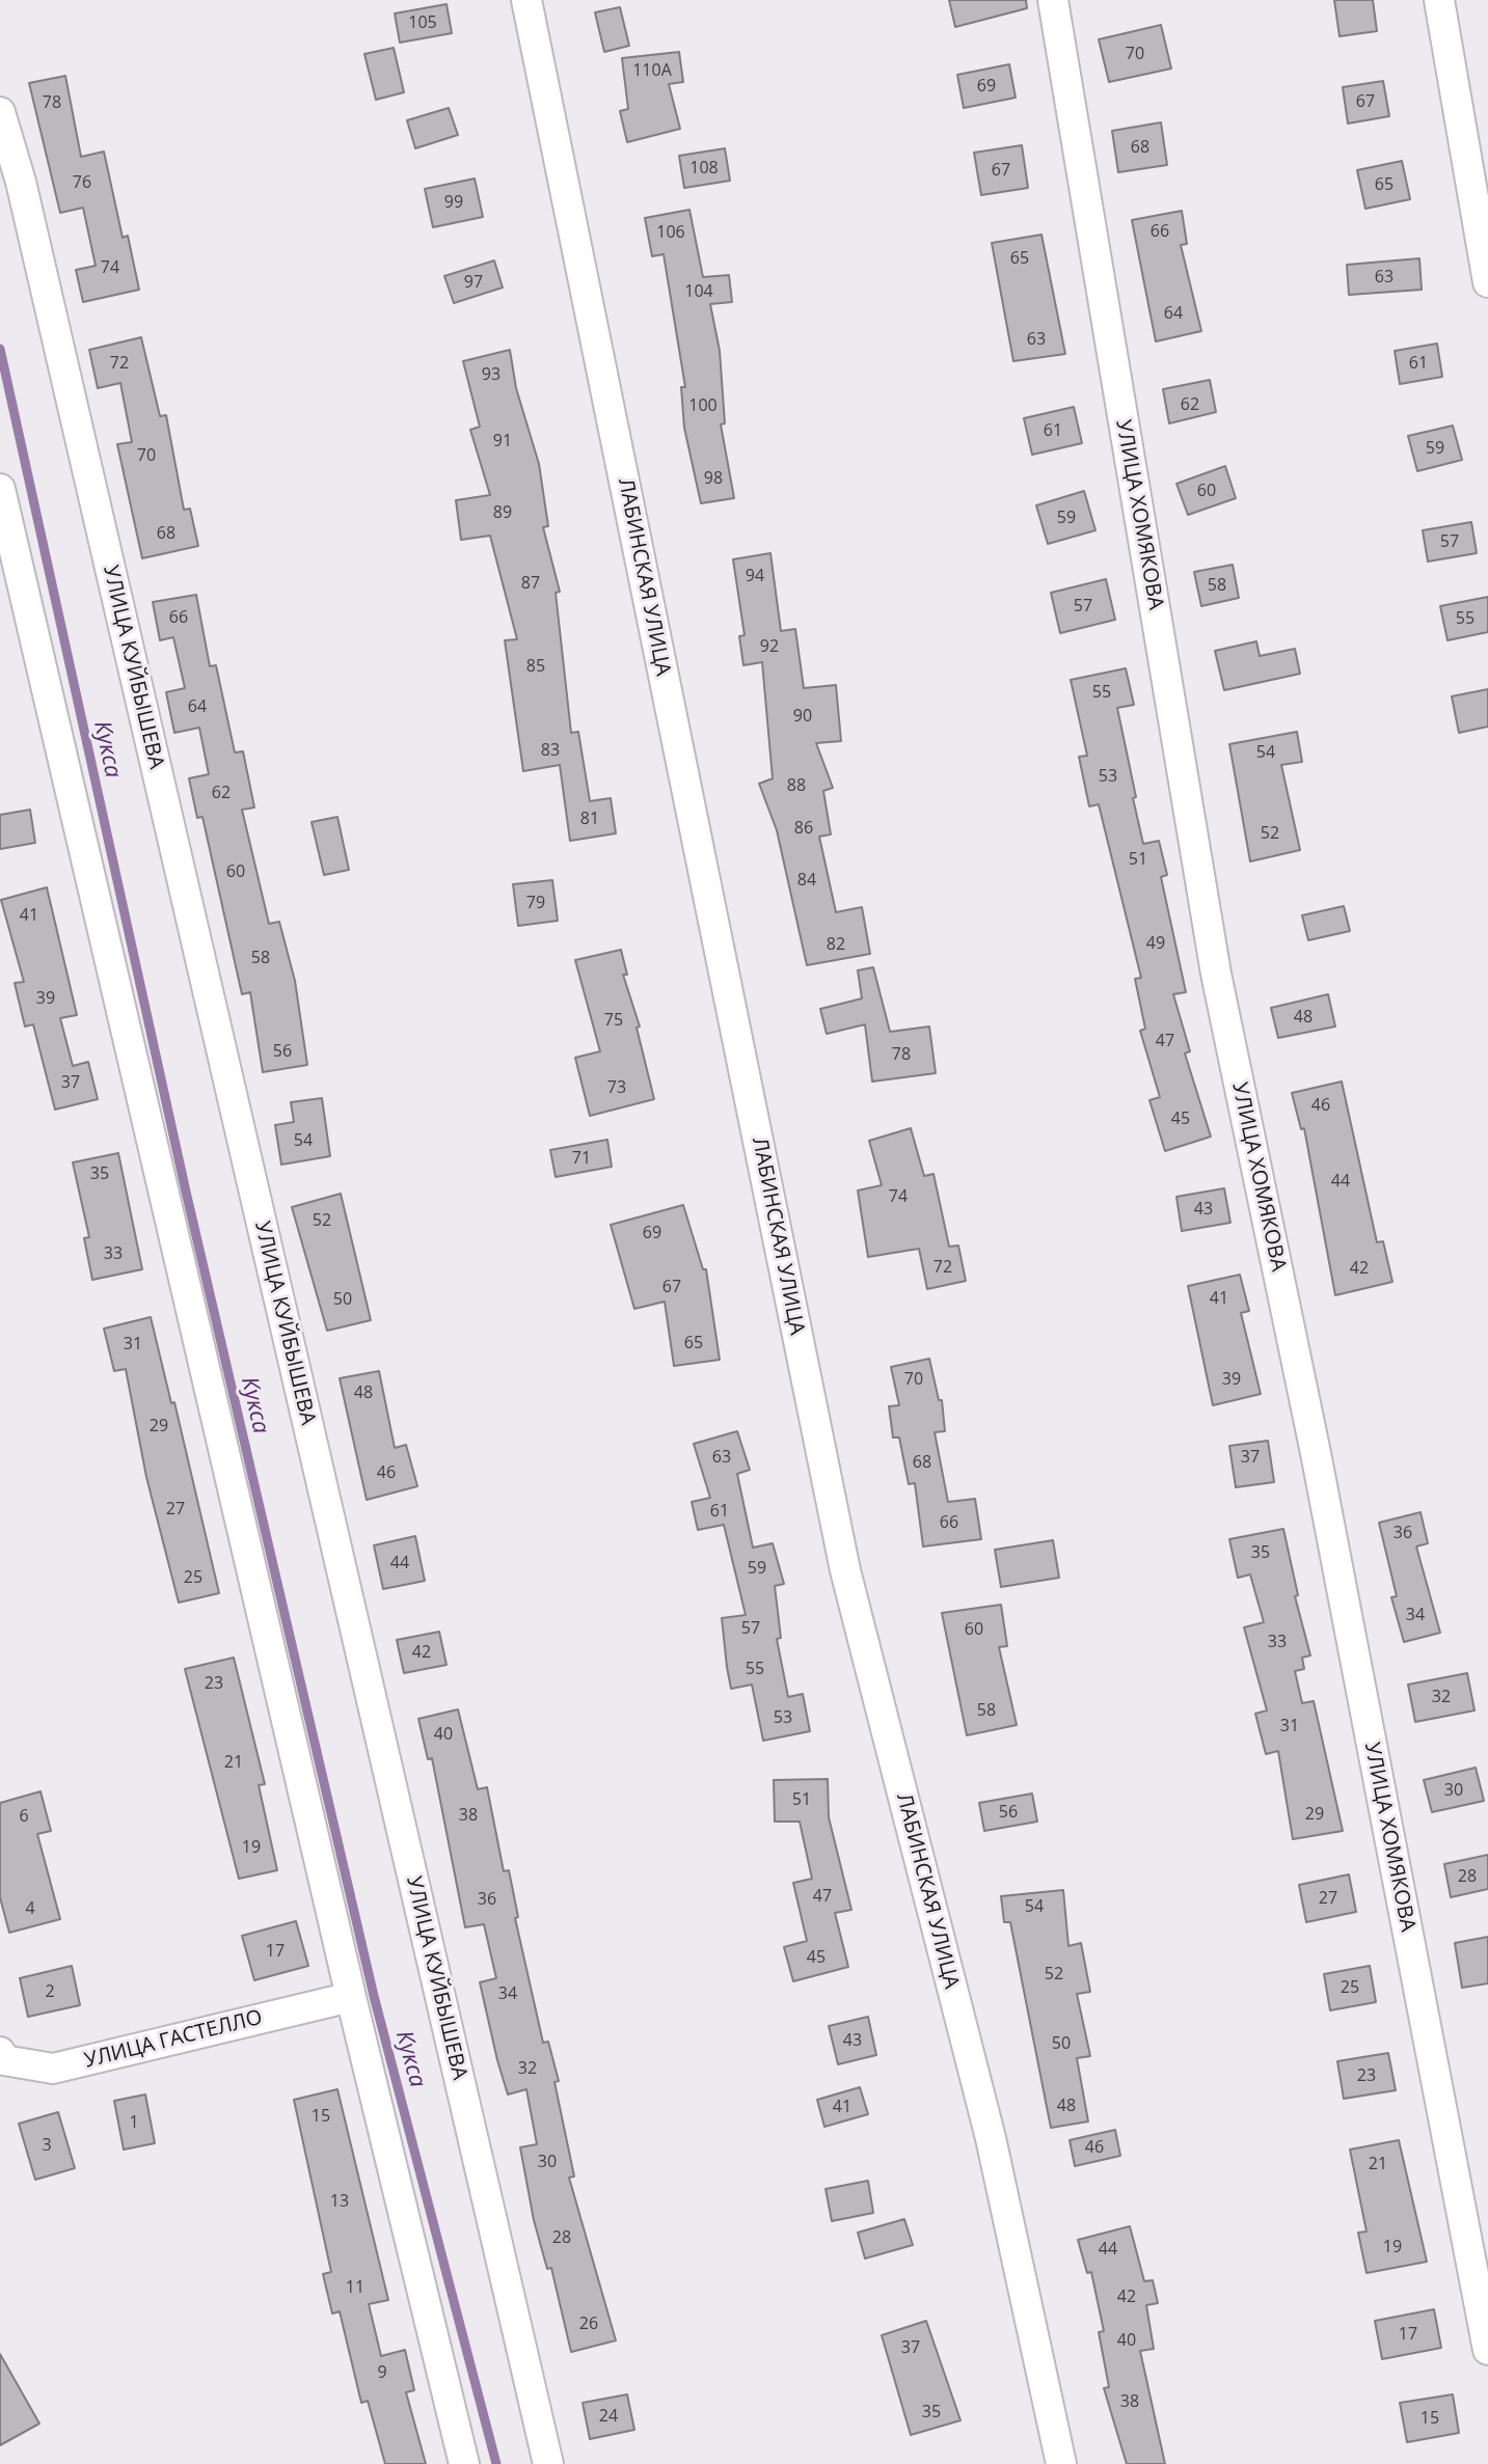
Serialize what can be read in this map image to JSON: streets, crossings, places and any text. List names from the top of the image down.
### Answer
{
  "streets": {
    "street": [
      "УЛИЦА ХОМЯКОВА",
      "ЛАБИНСКАЯ УЛИЦА",
      "УЛИЦА КУЙБЫШЕВА",
      "УЛИЦА ГАСТЕЛЛО"
    ]
  },
  "water": ["Кукса"],
  "house_numbers": [
    "105",
    "70",
    "110А",
    "69",
    "67",
    "78",
    "68",
    "108",
    "67",
    "76",
    "65",
    "99",
    "66",
    "106",
    "65",
    "74",
    "63",
    "97",
    "104",
    "64",
    "63",
    "72",
    "61",
    "93",
    "62",
    "100",
    "61",
    "91",
    "59",
    "70",
    "98",
    "60",
    "89",
    "59",
    "68",
    "57",
    "94",
    "87",
    "58",
    "57",
    "66",
    "55",
    "92",
    "85",
    "55",
    "64",
    "90",
    "83",
    "54",
    "53",
    "88",
    "62",
    "81",
    "86",
    "52",
    "51",
    "60",
    "84",
    "79",
    "41",
    "49",
    "82",
    "58",
    "39",
    "48",
    "75",
    "47",
    "56",
    "78",
    "37",
    "73",
    "46",
    "45",
    "54",
    "71",
    "35",
    "44",
    "74",
    "43",
    "52",
    "69",
    "33",
    "72",
    "42",
    "67",
    "41",
    "50",
    "65",
    "31",
    "70",
    "39",
    "48",
    "29",
    "63",
    "37",
    "68",
    "46",
    "27",
    "61",
    "66",
    "36",
    "35",
    "44",
    "59",
    "25",
    "34",
    "57",
    "60",
    "33",
    "42",
    "55",
    "23",
    "32",
    "58",
    "53",
    "31",
    "40",
    "21",
    "30",
    "51",
    "56",
    "29",
    "38",
    "6",
    "19",
    "28",
    "47",
    "27",
    "36",
    "54",
    "4",
    "17",
    "45",
    "52",
    "25",
    "2",
    "34",
    "43",
    "50",
    "32",
    "23",
    "48",
    "41",
    "15",
    "1",
    "3",
    "46",
    "30",
    "21",
    "13",
    "28",
    "19",
    "44",
    "11",
    "42",
    "26",
    "17",
    "40",
    "37",
    "9",
    "38",
    "35",
    "24",
    "15"
  ]
}
